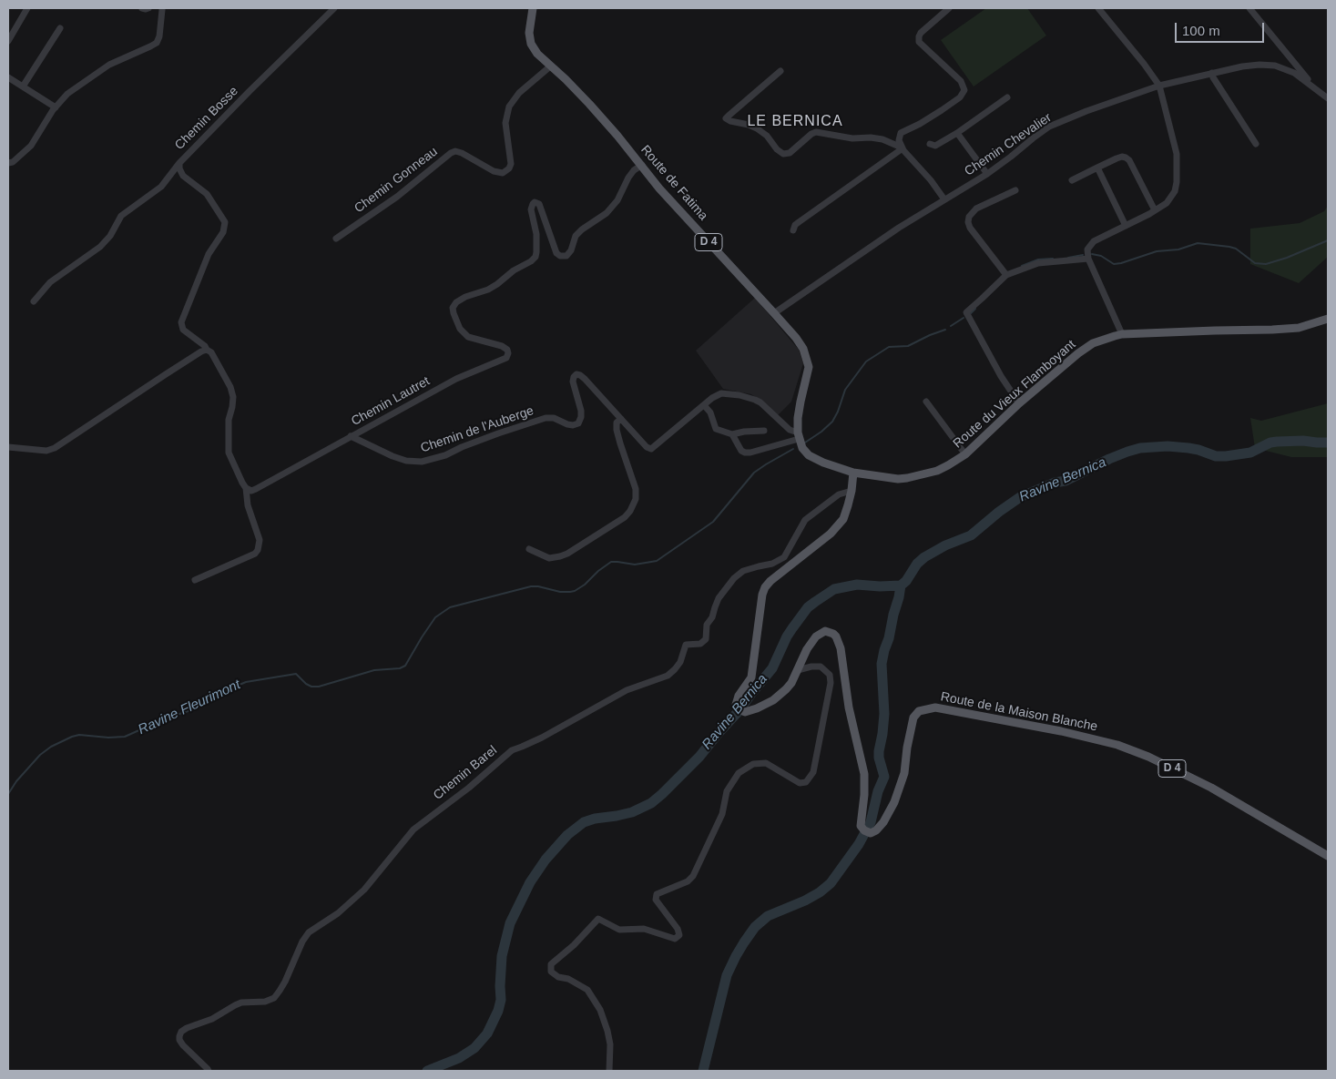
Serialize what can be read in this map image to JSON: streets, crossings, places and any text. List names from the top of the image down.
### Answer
{
  "streets": {
    "main road": [
      "Route de Fatima",
      "D 4",
      "Route du Vieux Flamboyant",
      "Route de la Maison Blanche"
    ],
    "street": [
      "Chemin Bosse",
      "Chemin Chevalier",
      "Chemin Gonneau",
      "Chemin Lautret",
      "Chemin de l'Auberge",
      "Chemin Barel"
    ]
  },
  "crossings": [
    ["Chemin Chevalier", "Route de Fatima"],
    ["Chemin Gonneau", "Route de Fatima"],
    ["Route de Fatima", "Chemin Lautret"],
    ["Route de Fatima", "Chemin de l'Auberge"],
    ["Route du Vieux Flamboyant", "Route de la Maison Blanche"],
    ["Chemin Lautret", "Chemin de l'Auberge"],
    ["Route de la Maison Blanche", "Chemin Barel"]
  ],
  "districts": ["LE BERNICA"],
  "water": ["Ravine Bernica", "Ravine Fleurimont"],
  "scale_bar": "100 m"
}
